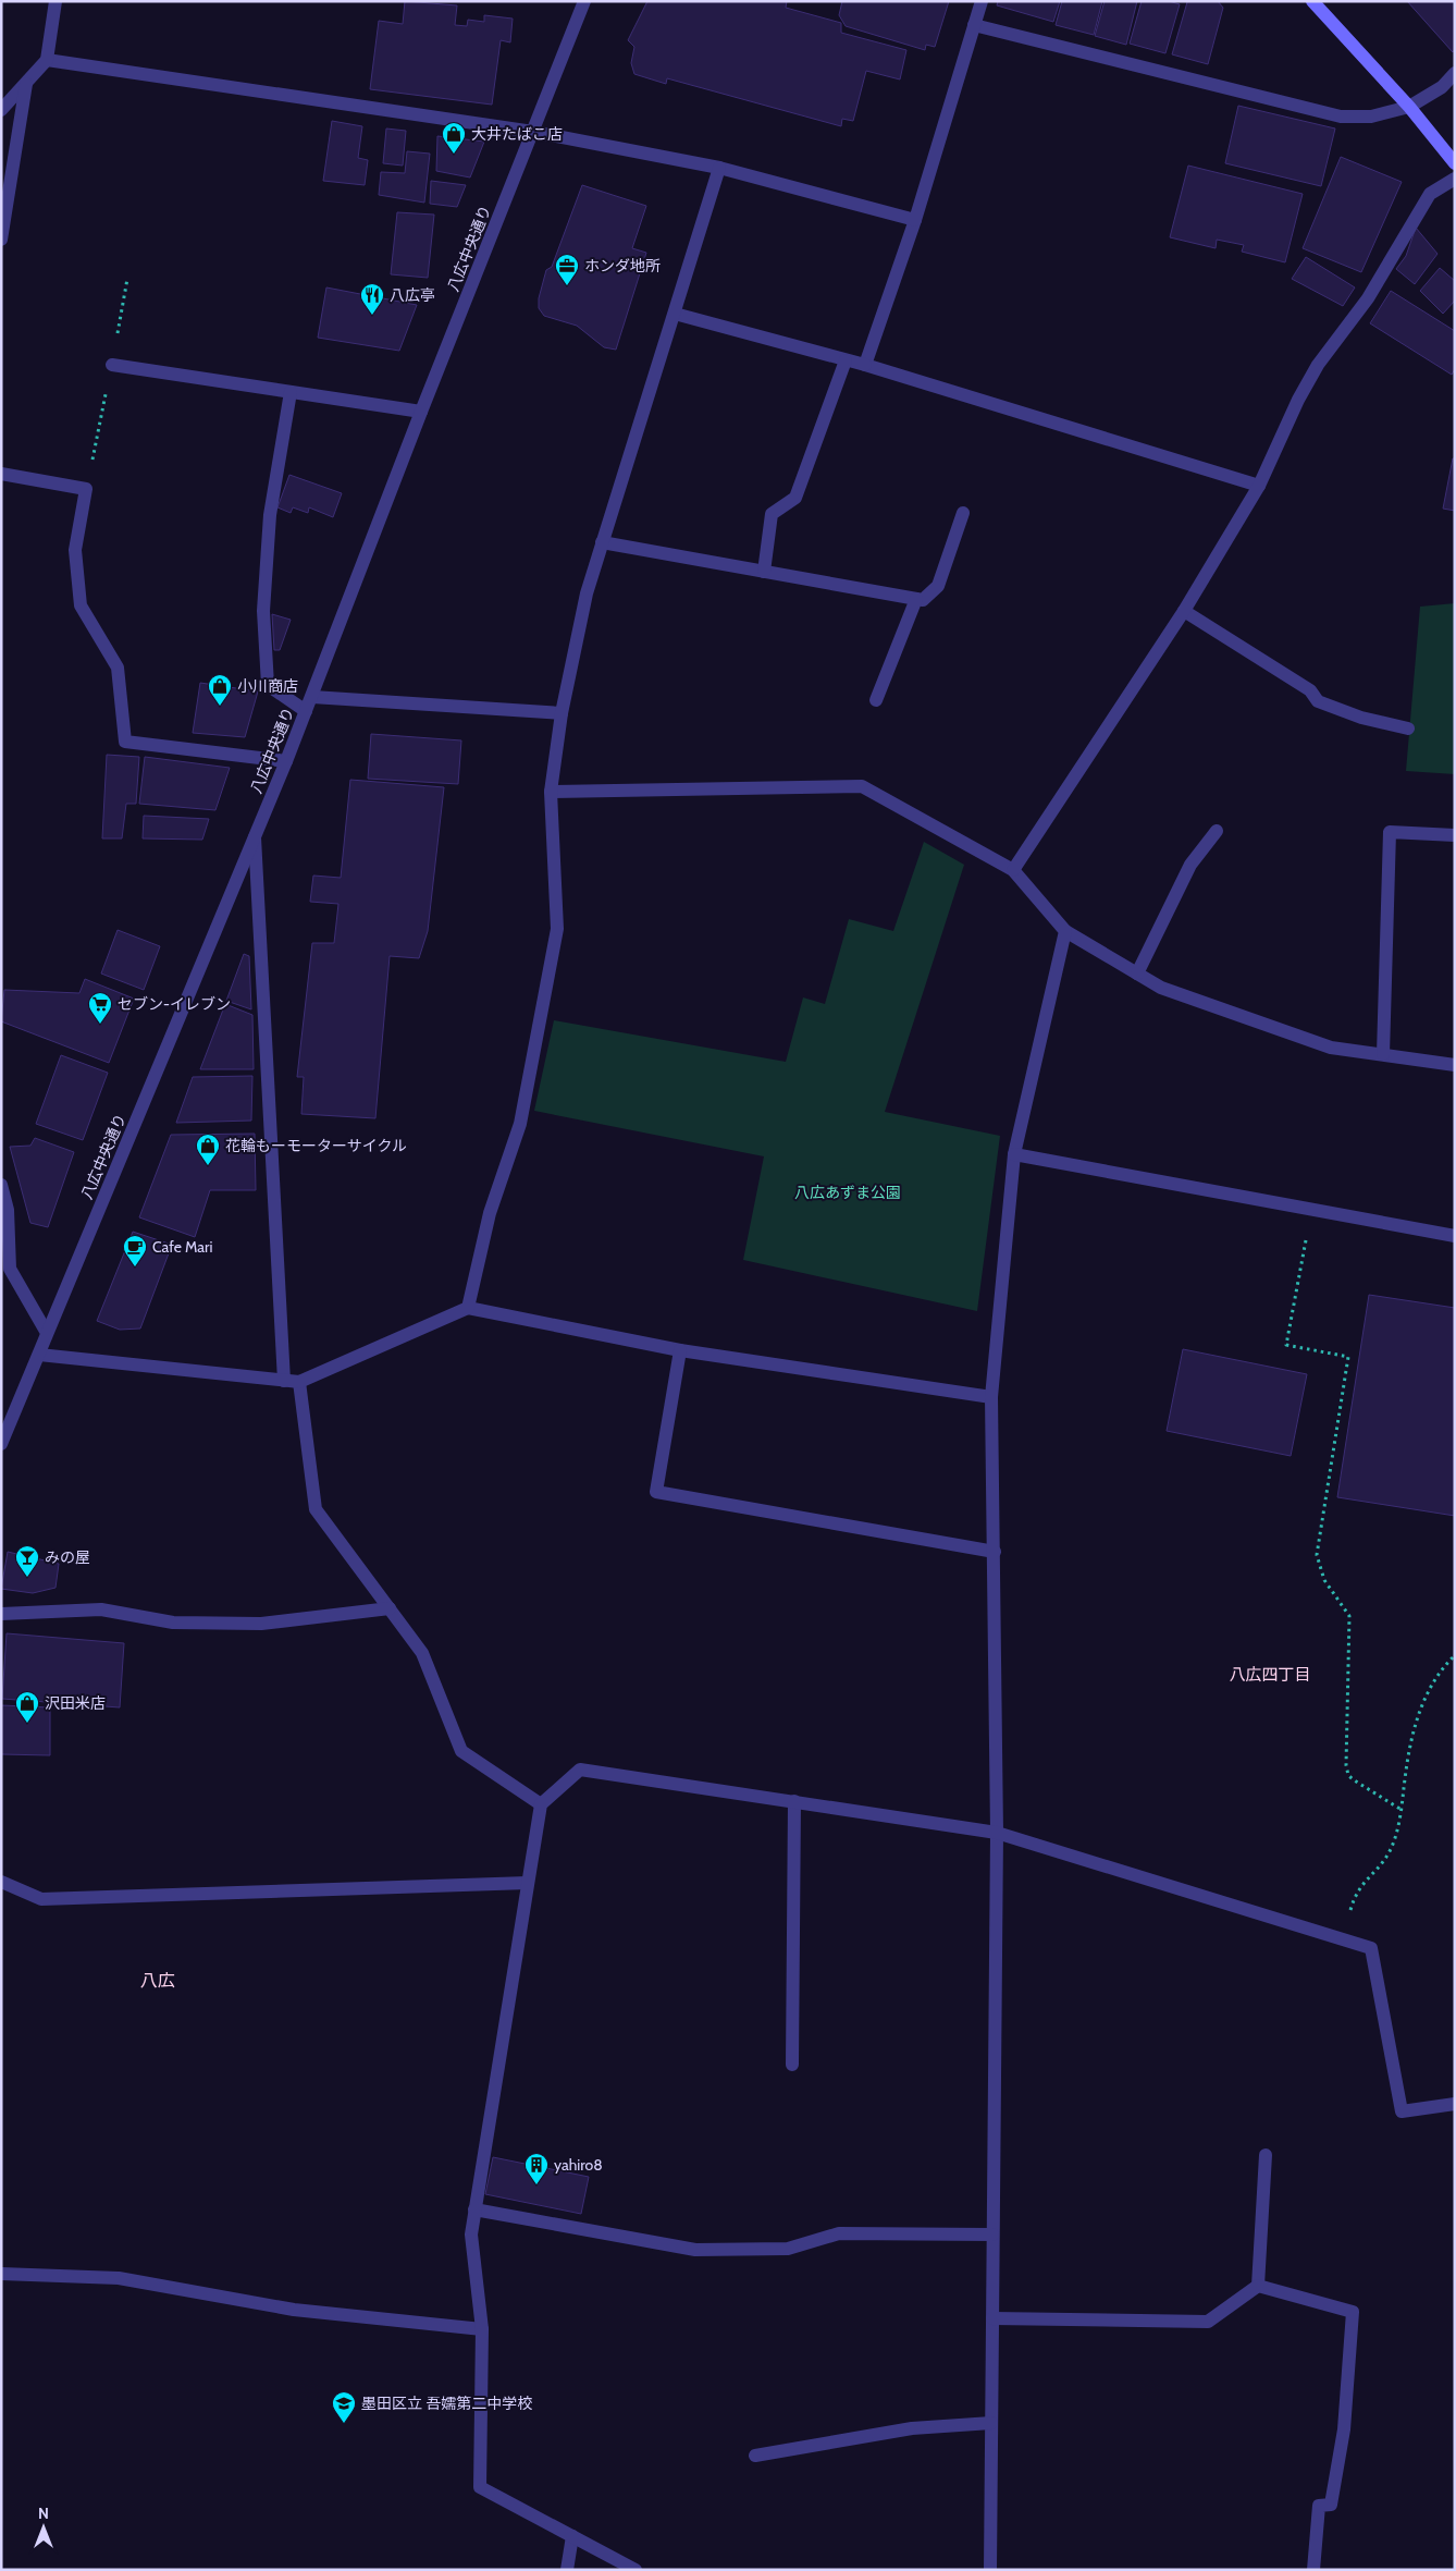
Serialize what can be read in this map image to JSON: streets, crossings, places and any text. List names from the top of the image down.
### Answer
{
  "streets": {
    "street": ["八広中央通り"]
  },
  "districts": ["八広四丁目", "八広"],
  "parks": ["八広あずま公園"],
  "places": {
    "shop": [
      "大井たばこ店",
      "小川商店",
      "花輪もーモーターサイクル",
      "沢田米店"
    ],
    "office": ["ホンダ地所"],
    "restaurant": ["八広亭"],
    "supermarket": ["セブン-イレブン"],
    "cafe": ["Cafe Mari"],
    "bar": ["みの屋"],
    "building": ["yahiro8"],
    "school or university": ["墨田区立 吾嬬第二中学校"]
  },
  "north": "top"
}
